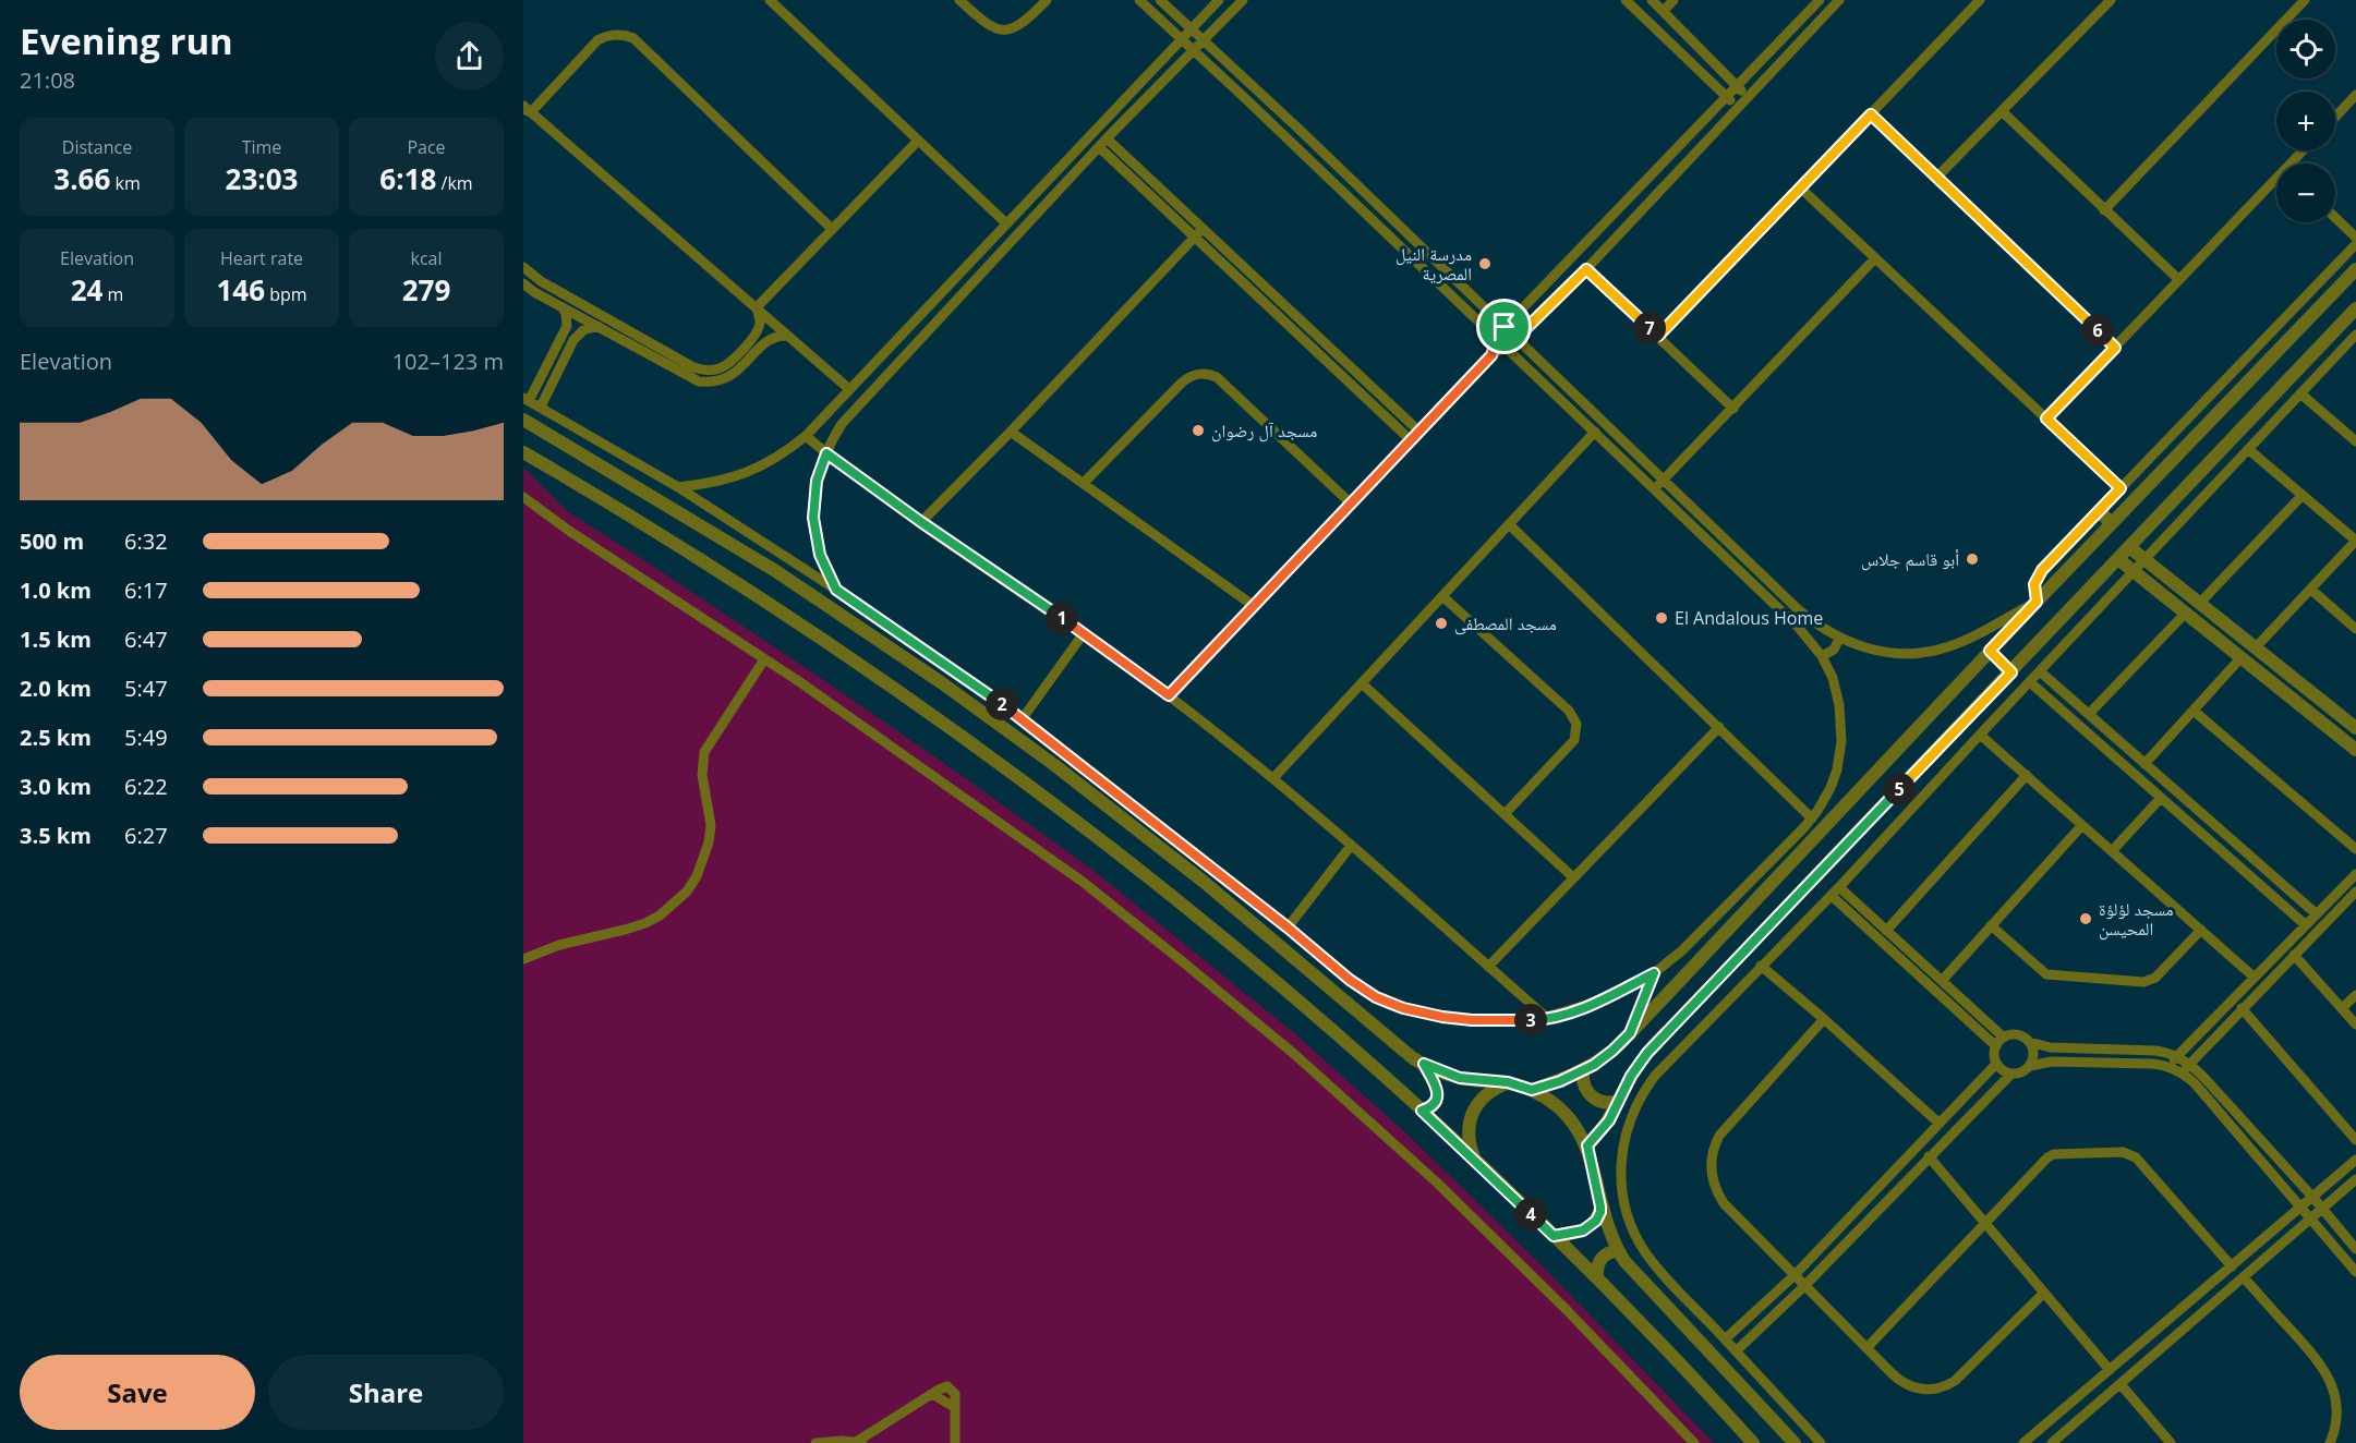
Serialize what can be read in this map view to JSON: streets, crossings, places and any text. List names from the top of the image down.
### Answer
{
  "places": [
    "مدرسة النيل المصرية",
    "مسجد آل رضوان",
    "أبو قاسم جلاس",
    "El Andalous Home",
    "مسجد المصطفى",
    "مسجد لؤلؤة المحيسن"
  ],
  "page": {
    "heading": ["Evening run", "21:08"],
    "map_buttons": ["+", "−"],
    "stats": [
      ["Distance", "3.66 km"],
      ["Time", "23:03"],
      ["Pace", "6:18 /km"],
      ["Elevation", "24 m"],
      ["Heart rate", "146 bpm"],
      ["kcal", "279"]
    ],
    "pins": [
      "7",
      "6",
      "1",
      "2",
      "5",
      "3",
      "4"
    ],
    "chart": ["Elevation", "102–123 m"],
    "list": [
      {
        "name": "500 m",
        "note": "6:32"
      },
      {
        "name": "1.0 km",
        "note": "6:17"
      },
      {
        "name": "1.5 km",
        "note": "6:47"
      },
      {
        "name": "2.0 km",
        "note": "5:47"
      },
      {
        "name": "2.5 km",
        "note": "5:49"
      },
      {
        "name": "3.0 km",
        "note": "6:22"
      },
      {
        "name": "3.5 km",
        "note": "6:27"
      }
    ],
    "buttons": ["Save", "Share"]
  }
}
